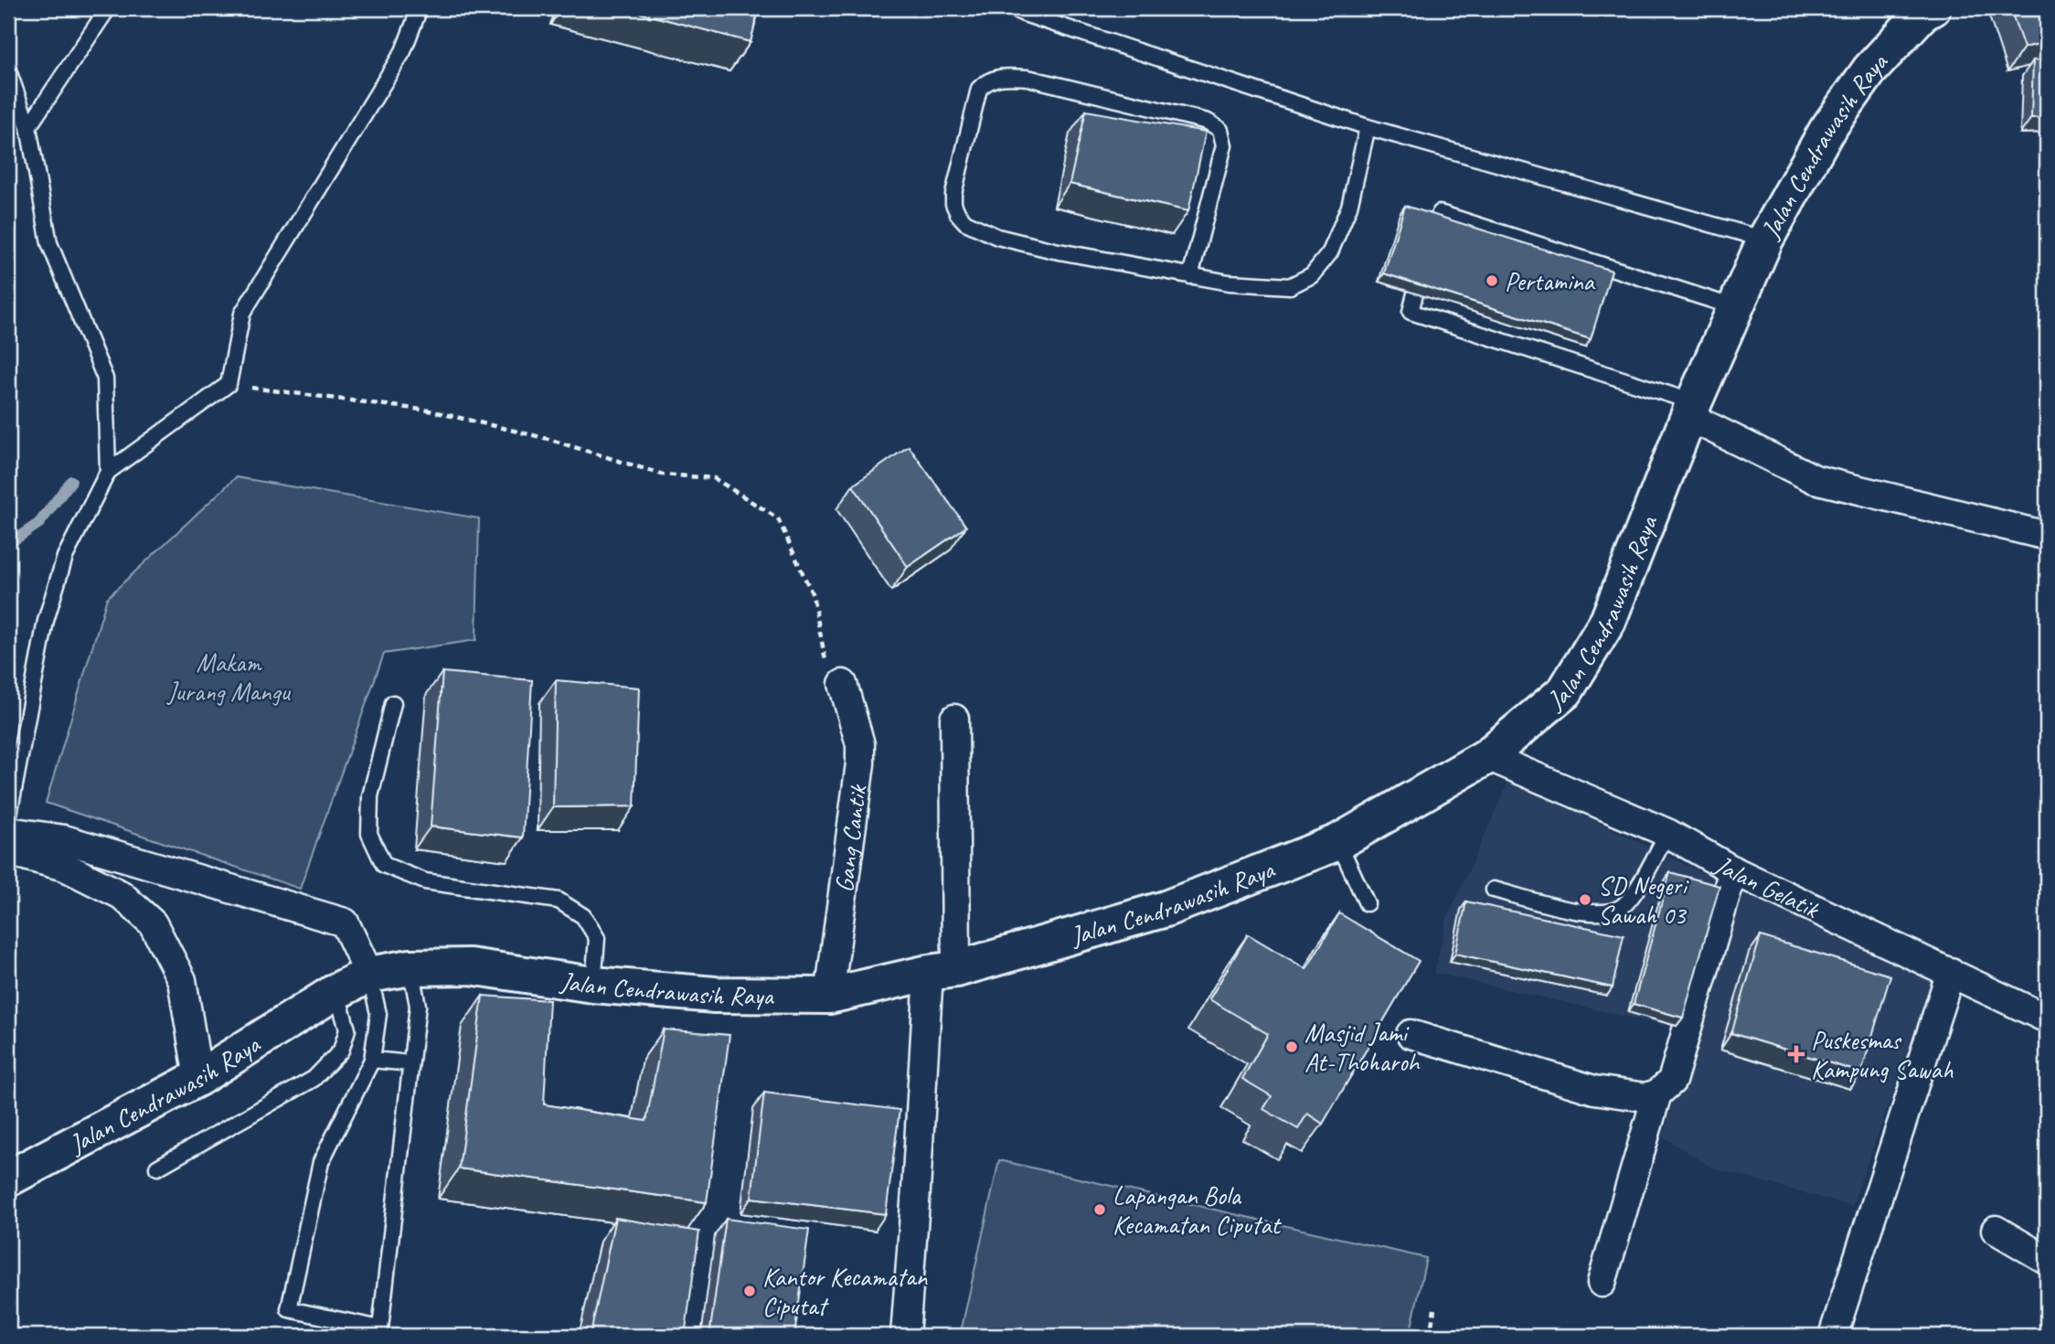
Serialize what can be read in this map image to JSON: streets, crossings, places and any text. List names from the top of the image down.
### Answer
{
  "streets": {
    "main road": ["Jalan Cendrawasih Raya"],
    "street": ["Gang Cantik", "Jalan Gelatik"]
  },
  "crossings": [
    ["Jalan Cendrawasih Raya", "Gang Cantik"],
    ["Jalan Cendrawasih Raya", "Jalan Gelatik"]
  ],
  "parks": ["Makam Jurang Mangu"],
  "places": {
    "other": [
      "Pertamina",
      "SD Negeri Sawah 03",
      "Masjid Jami At-Thoharoh",
      "Lapangan Bola Kecamatan Ciputat",
      "Kantor Kecamatan Ciputat"
    ],
    "health": ["Puskesmas Kampung Sawah"]
  }
}
